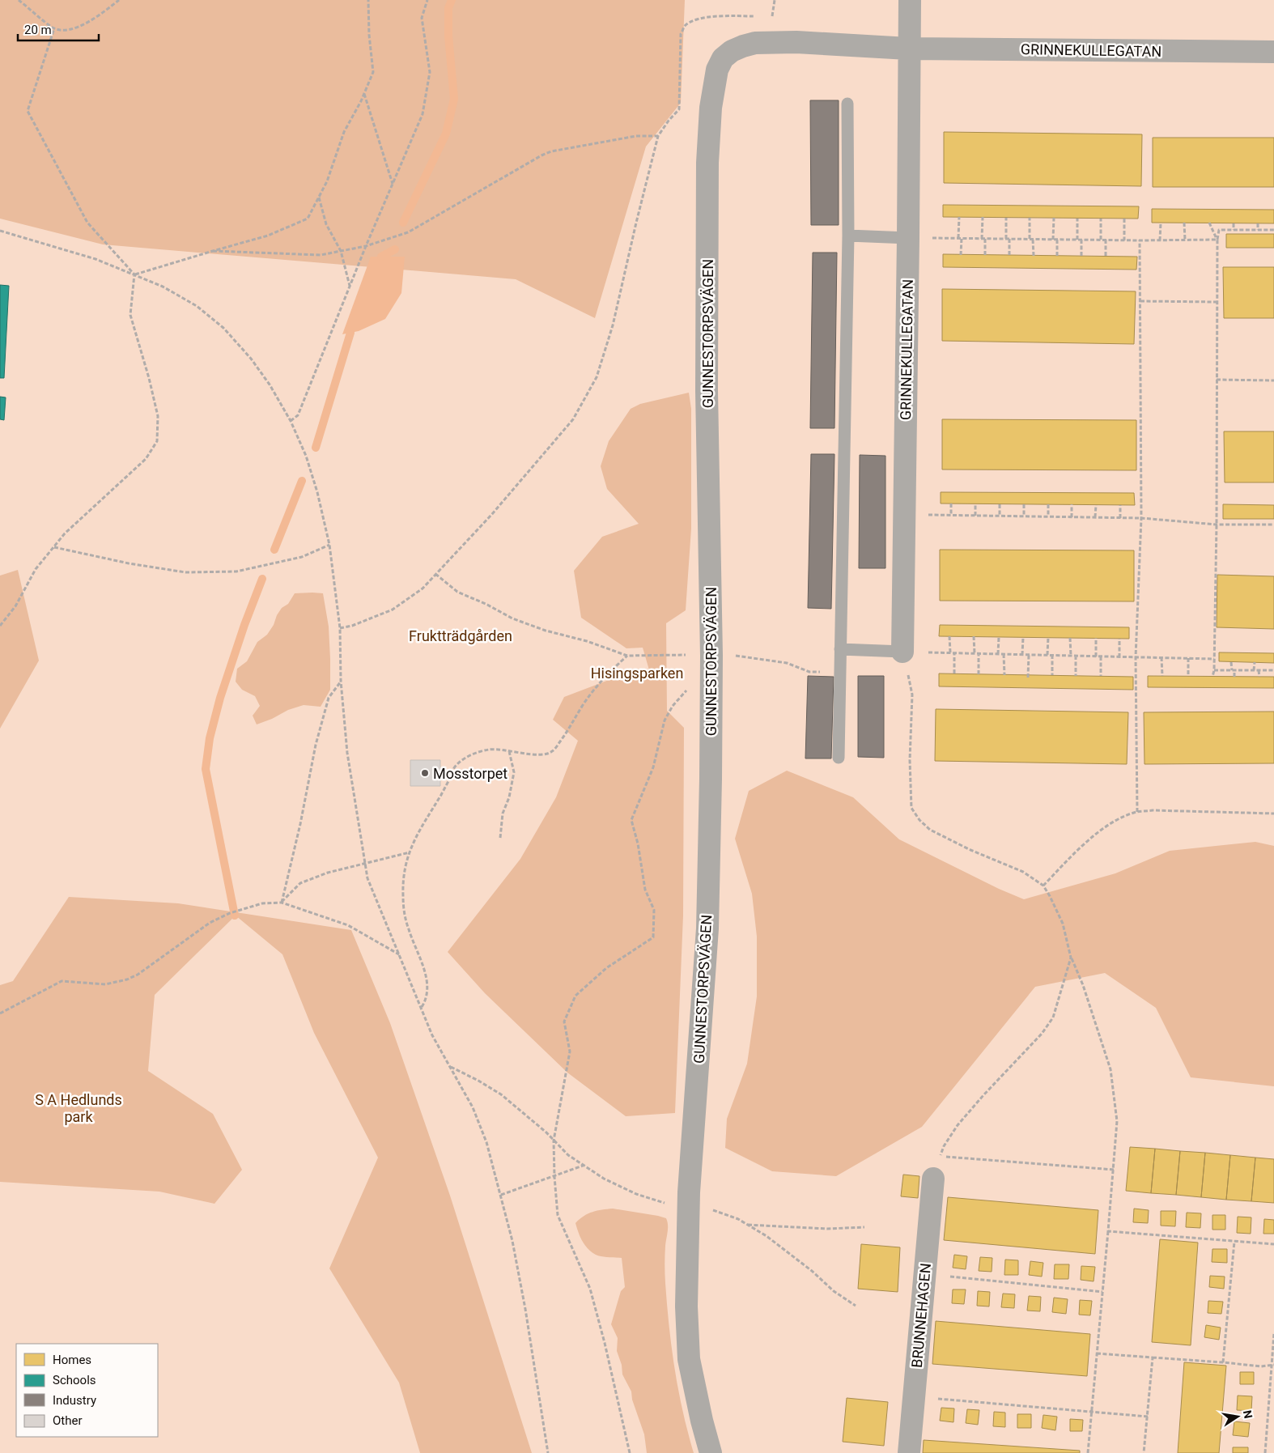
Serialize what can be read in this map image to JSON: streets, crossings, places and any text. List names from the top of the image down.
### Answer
{
  "streets": {
    "street": ["GRINNEKULLEGATAN", "GUNNESTORPSVÄGEN", "BRUNNEHAGEN"]
  },
  "crossings": [
    ["GRINNEKULLEGATAN", "GUNNESTORPSVÄGEN"]
  ],
  "parks": ["Fruktträdgården", "Hisingsparken", "S A Hedlunds park"],
  "places": ["Mosstorpet"],
  "legend": [
    "Homes",
    "Schools",
    "Industry",
    "Other"
  ],
  "scale_bar": "20 m",
  "north": "right"
}
